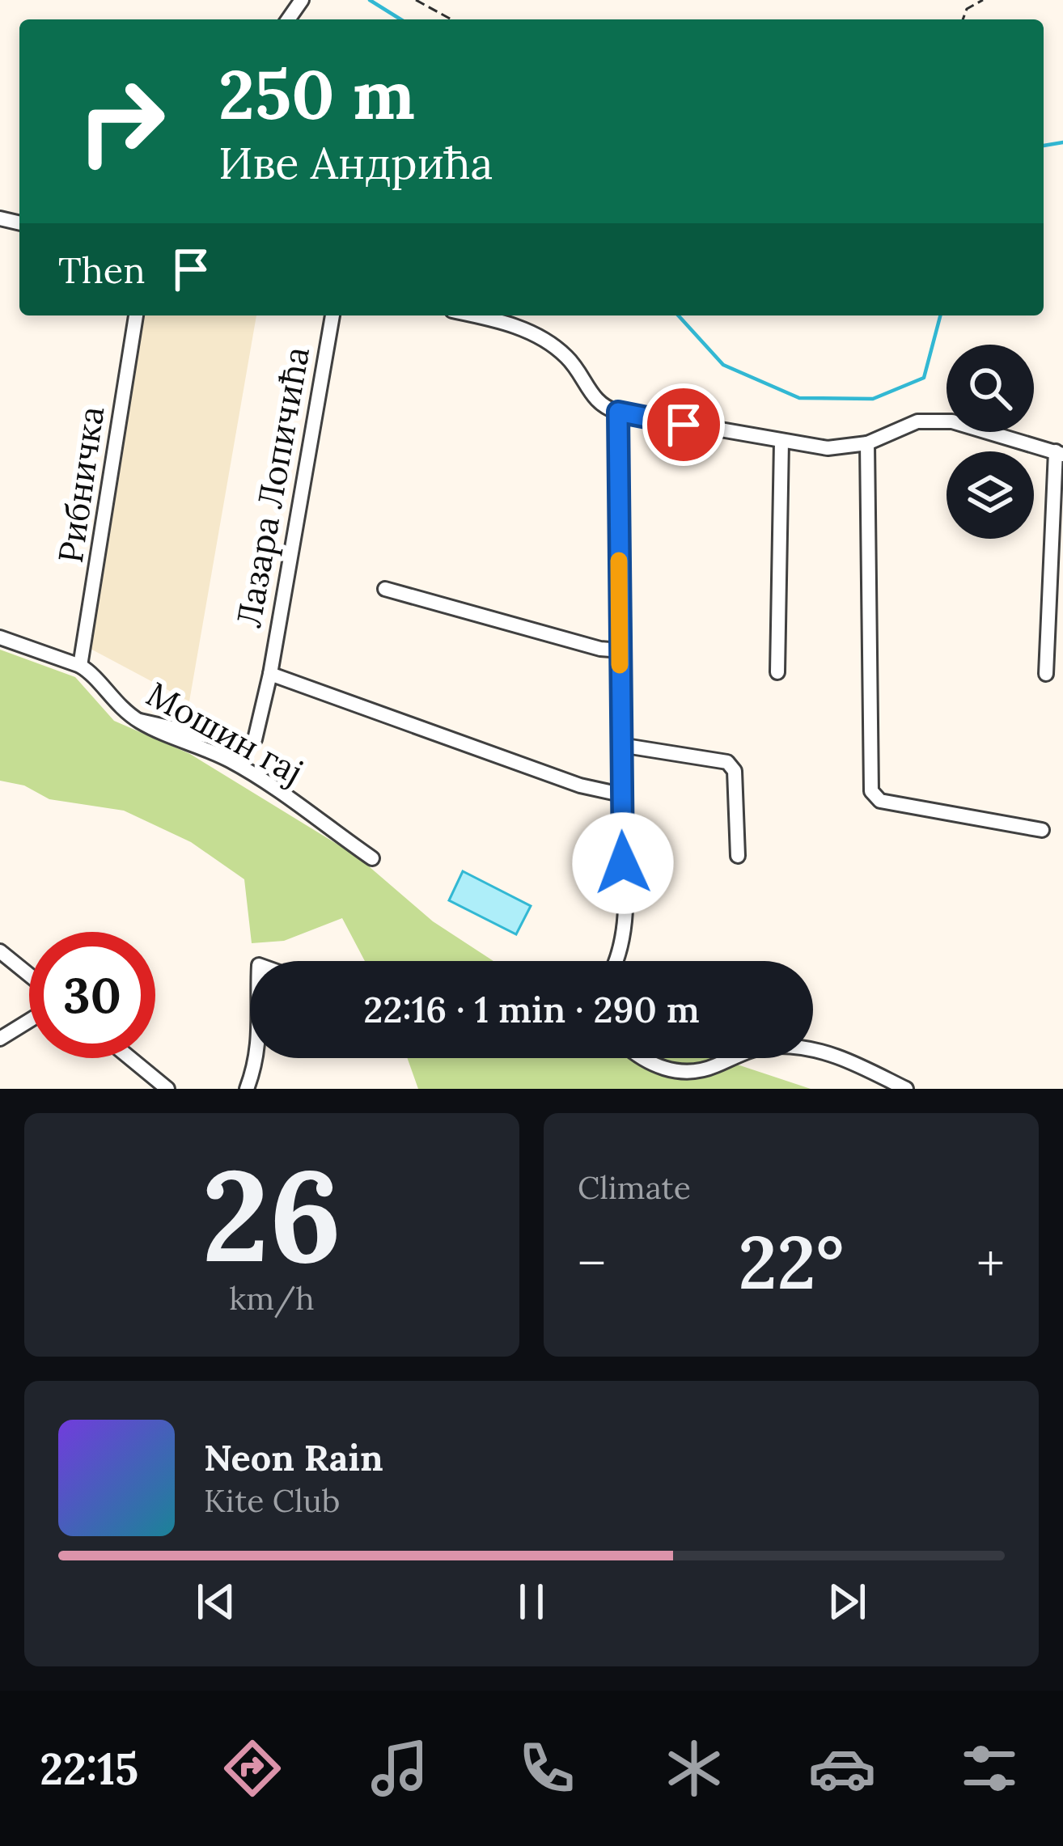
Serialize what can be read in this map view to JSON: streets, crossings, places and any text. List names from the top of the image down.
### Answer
{
  "streets": {
    "street": ["Рибничка", "Лазара Лопичића", "Мошин гај"]
  },
  "crossings": [
    ["Рибничка", "Мошин гај"],
    ["Лазара Лопичића", "Мошин гај"]
  ],
  "page": {
    "turn": ["250 m", "Иве Андрића"],
    "then": "Then",
    "limit": "30",
    "trip": "22:16 · 1 min · 290 m",
    "tile": [
      ["26", "km/h"],
      "Climate"
    ],
    "heat": ["−", "22°", "+"],
    "song": ["Neon Rain", "Kite Club"],
    "tabs": "22:15"
  }
}
